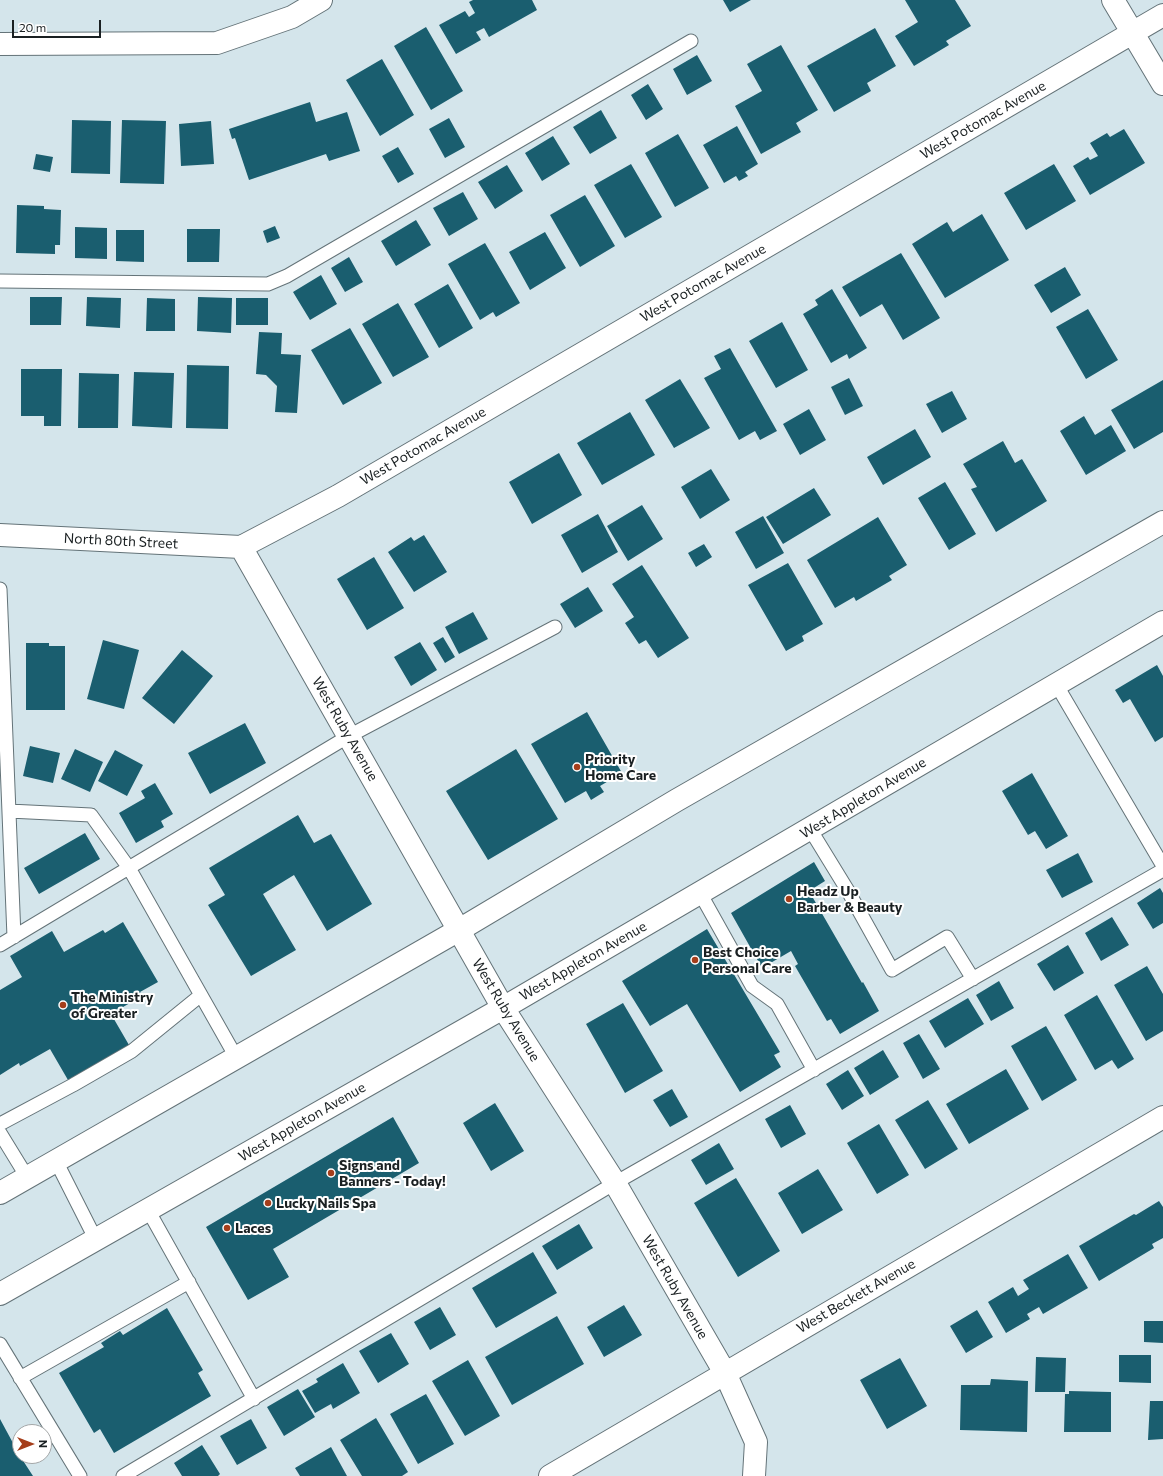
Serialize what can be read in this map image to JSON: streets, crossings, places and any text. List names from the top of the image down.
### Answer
{
  "streets": {
    "street": [
      "West Potomac Avenue",
      "North 80th Street",
      "West Ruby Avenue",
      "West Appleton Avenue",
      "West Beckett Avenue"
    ]
  },
  "crossings": [
    ["West Potomac Avenue", "North 80th Street"],
    ["West Potomac Avenue", "West Ruby Avenue"],
    ["North 80th Street", "West Ruby Avenue"],
    ["West Ruby Avenue", "West Appleton Avenue"],
    ["West Ruby Avenue", "West Beckett Avenue"]
  ],
  "places": [
    "Priority Home Care",
    "Headz Up Barber & Beauty",
    "Best Choice Personal Care",
    "The Ministry of Greater",
    "Signs and Banners - Today!",
    "Lucky Nails Spa",
    "Laces"
  ],
  "scale_bar": "20 m",
  "north": "right"
}
